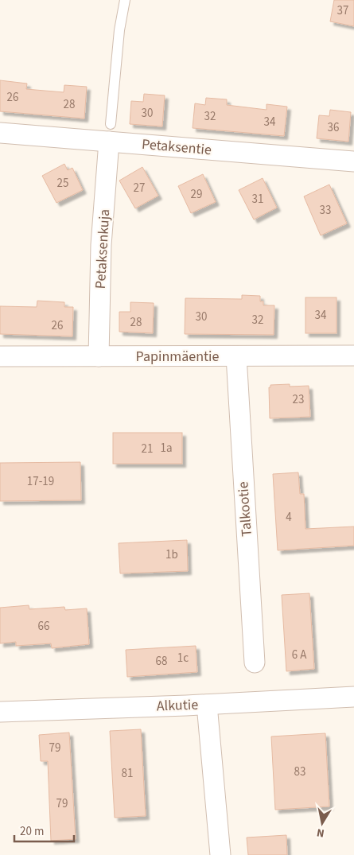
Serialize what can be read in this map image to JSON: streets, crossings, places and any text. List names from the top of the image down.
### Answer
{
  "streets": {
    "street": [
      "Petaksentie",
      "Petaksenkuja",
      "Papinmäentie",
      "Talkootie",
      "Alkutie"
    ]
  },
  "crossings": [
    ["Petaksentie", "Petaksenkuja"],
    ["Petaksenkuja", "Papinmäentie"],
    ["Papinmäentie", "Talkootie"]
  ],
  "house_numbers": [
    "37",
    "26",
    "28",
    "30",
    "32",
    "34",
    "36",
    "25",
    "27",
    "29",
    "31",
    "33",
    "34",
    "30",
    "32",
    "28",
    "26",
    "23",
    "1a",
    "21",
    "17-19",
    "4",
    "1b",
    "66",
    "6 A",
    "1c",
    "68",
    "79",
    "83",
    "81",
    "79"
  ],
  "scale_bar": "20 m",
  "north": "bottom"
}
